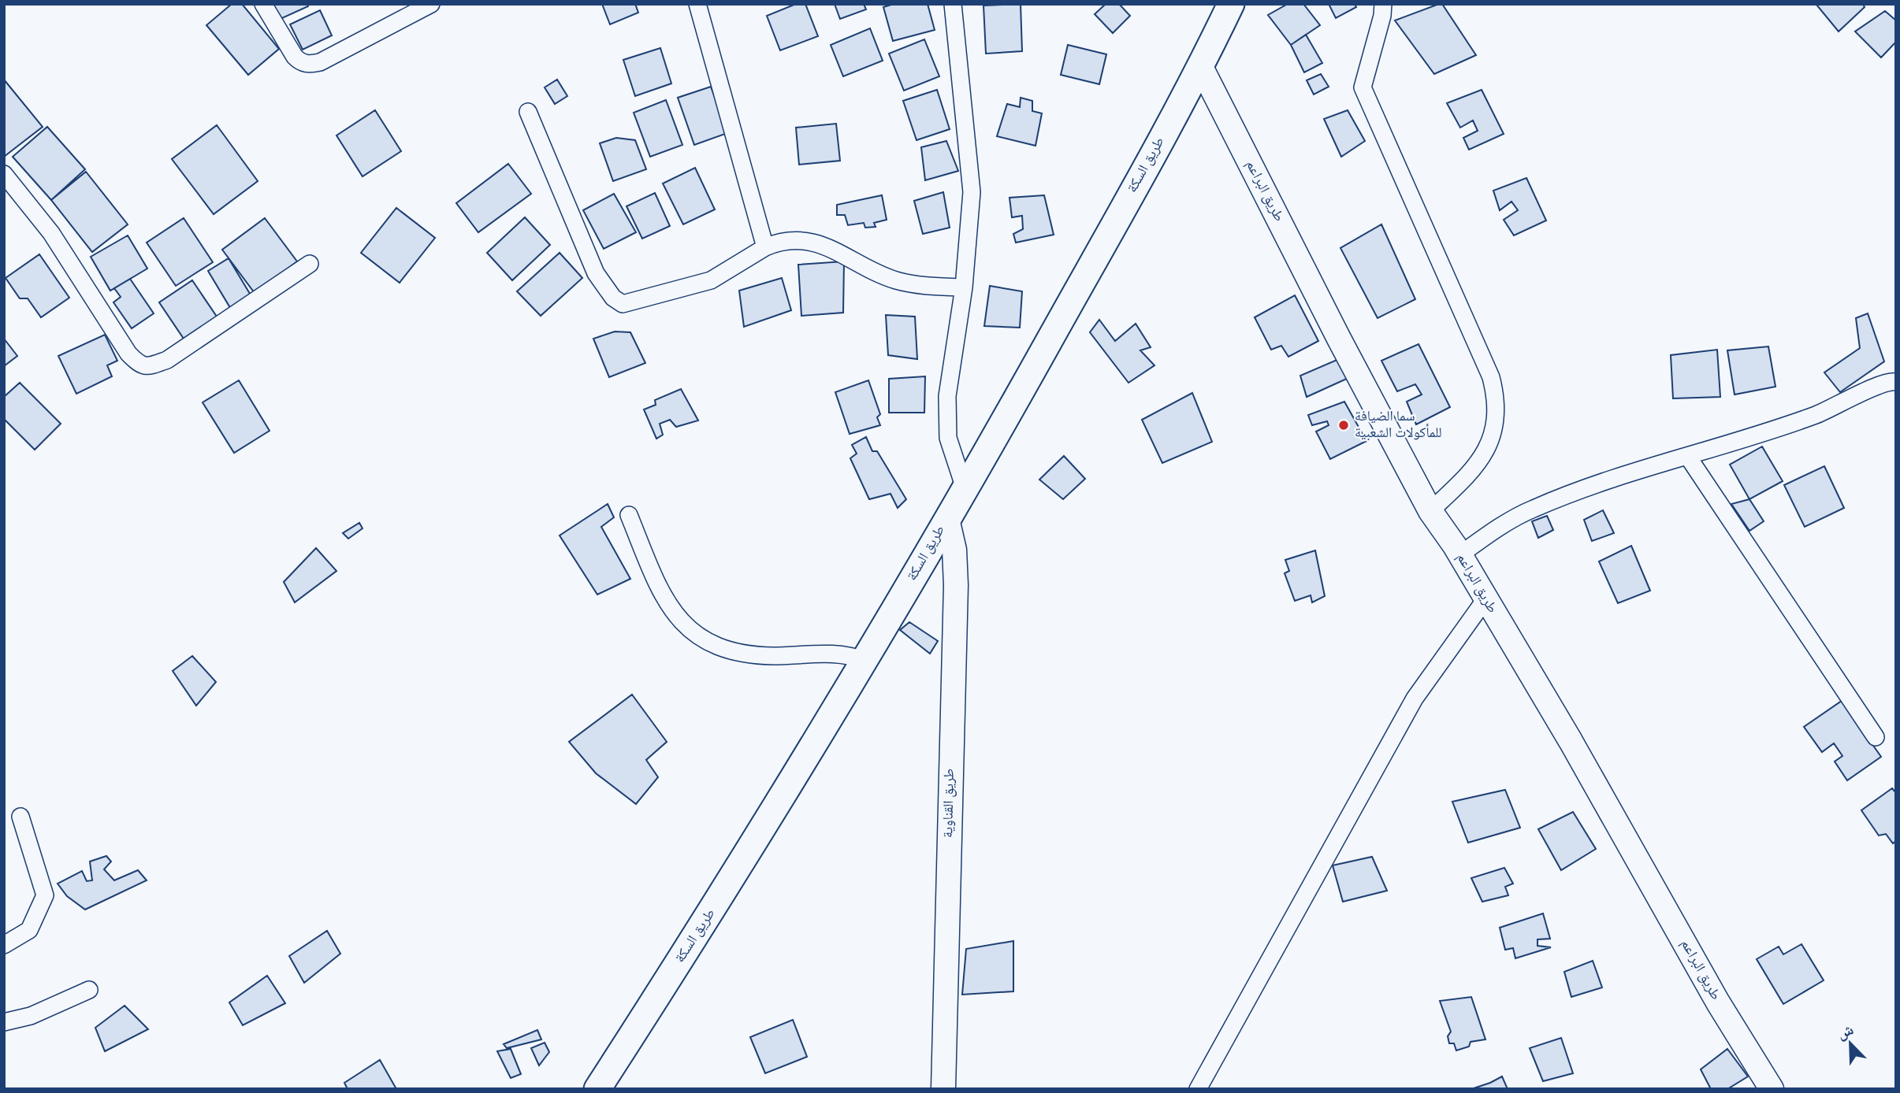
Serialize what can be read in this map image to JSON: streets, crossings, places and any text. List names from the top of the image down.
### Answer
{
  "streets": {
    "main road": ["طريق السكة"],
    "street": ["طريق البراعم", "طريق القناوية"]
  },
  "crossings": [
    ["طريق السكة", "طريق البراعم"],
    ["طريق السكة", "طريق القناوية"]
  ],
  "places": ["سما الضيافة للمأكولات الشعبية"],
  "north": "top left"
}
